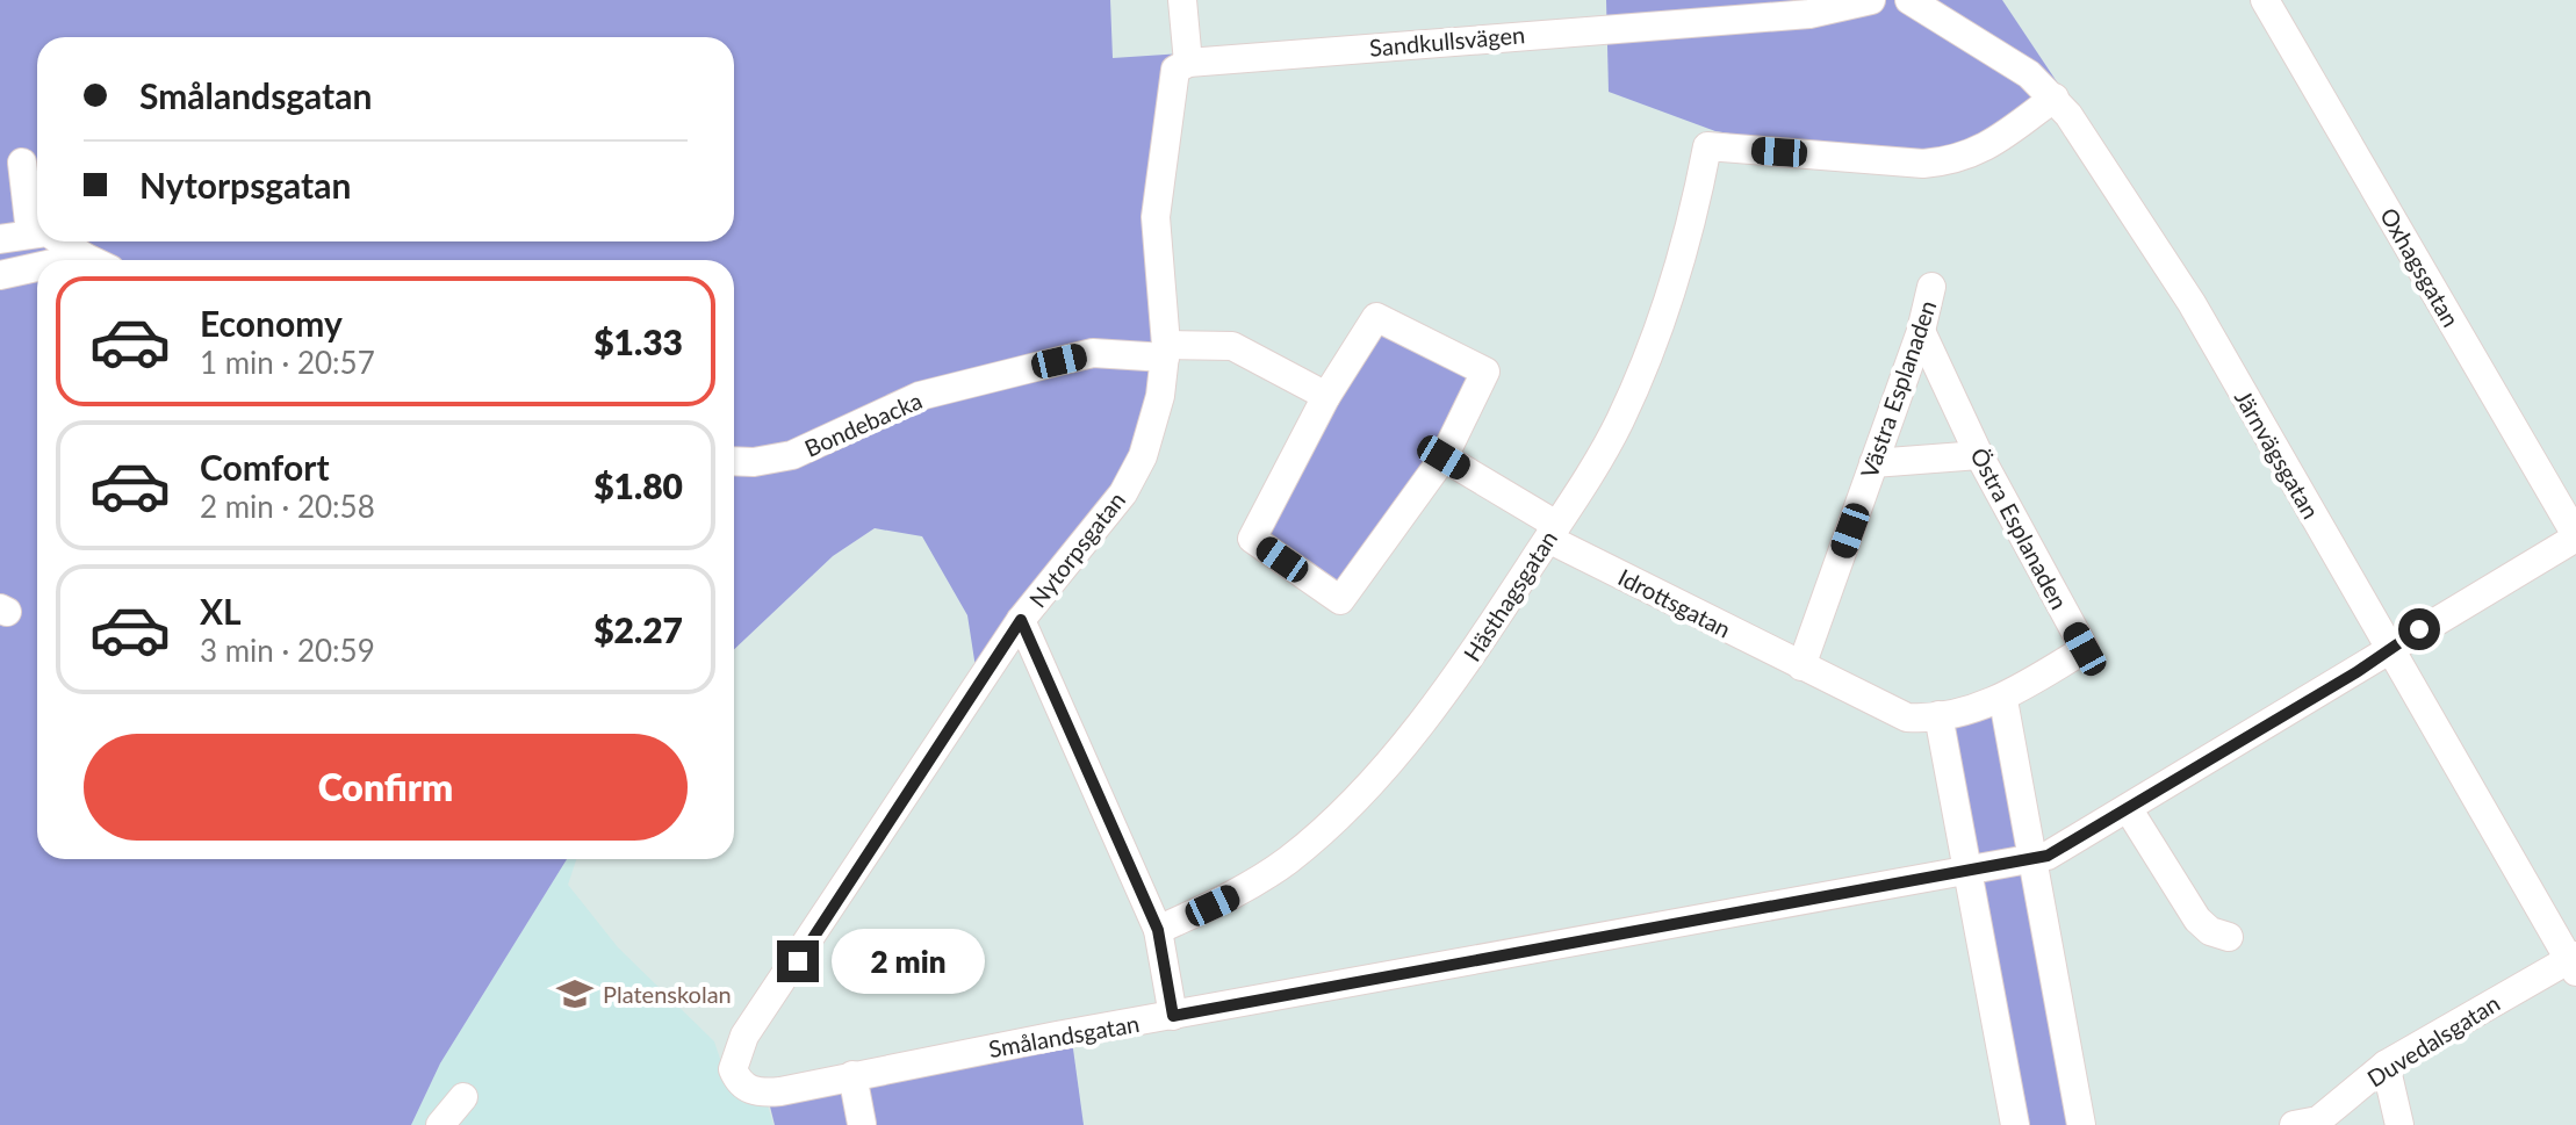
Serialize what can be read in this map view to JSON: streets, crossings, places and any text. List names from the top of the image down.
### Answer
{
  "streets": {
    "street": [
      "Sandkullsvägen",
      "Oxhagsgatan",
      "Västra Esplanaden",
      "Bondebacka",
      "Järnvägsgatan",
      "Östra Esplanaden",
      "Nytorpsgatan",
      "Hästhagsgatan",
      "Idrottsgatan",
      "Smålandsgatan",
      "Duvedalsgatan"
    ]
  },
  "crossings": [
    ["Sandkullsvägen", "Nytorpsgatan"],
    ["Oxhagsgatan", "Smålandsgatan"],
    ["Västra Esplanaden", "Östra Esplanaden"],
    ["Västra Esplanaden", "Idrottsgatan"],
    ["Bondebacka", "Nytorpsgatan"],
    ["Järnvägsgatan", "Hästhagsgatan"],
    ["Järnvägsgatan", "Smålandsgatan"],
    ["Järnvägsgatan", "Duvedalsgatan"],
    ["Nytorpsgatan", "Smålandsgatan"],
    ["Hästhagsgatan", "Idrottsgatan"]
  ],
  "places": {
    "school or university": ["Platenskolan"]
  },
  "page": {
    "banner": ["Smålandsgatan", "Nytorpsgatan"],
    "list": [
      {
        "name": "Economy",
        "note": "1 min · 20:57",
        "value": "$1.33"
      },
      {
        "name": "Comfort",
        "note": "2 min · 20:58",
        "value": "$1.80"
      },
      {
        "name": "XL",
        "note": "3 min · 20:59",
        "value": "$2.27"
      }
    ],
    "buttons": "Confirm",
    "bubble": "2 min"
  }
}
